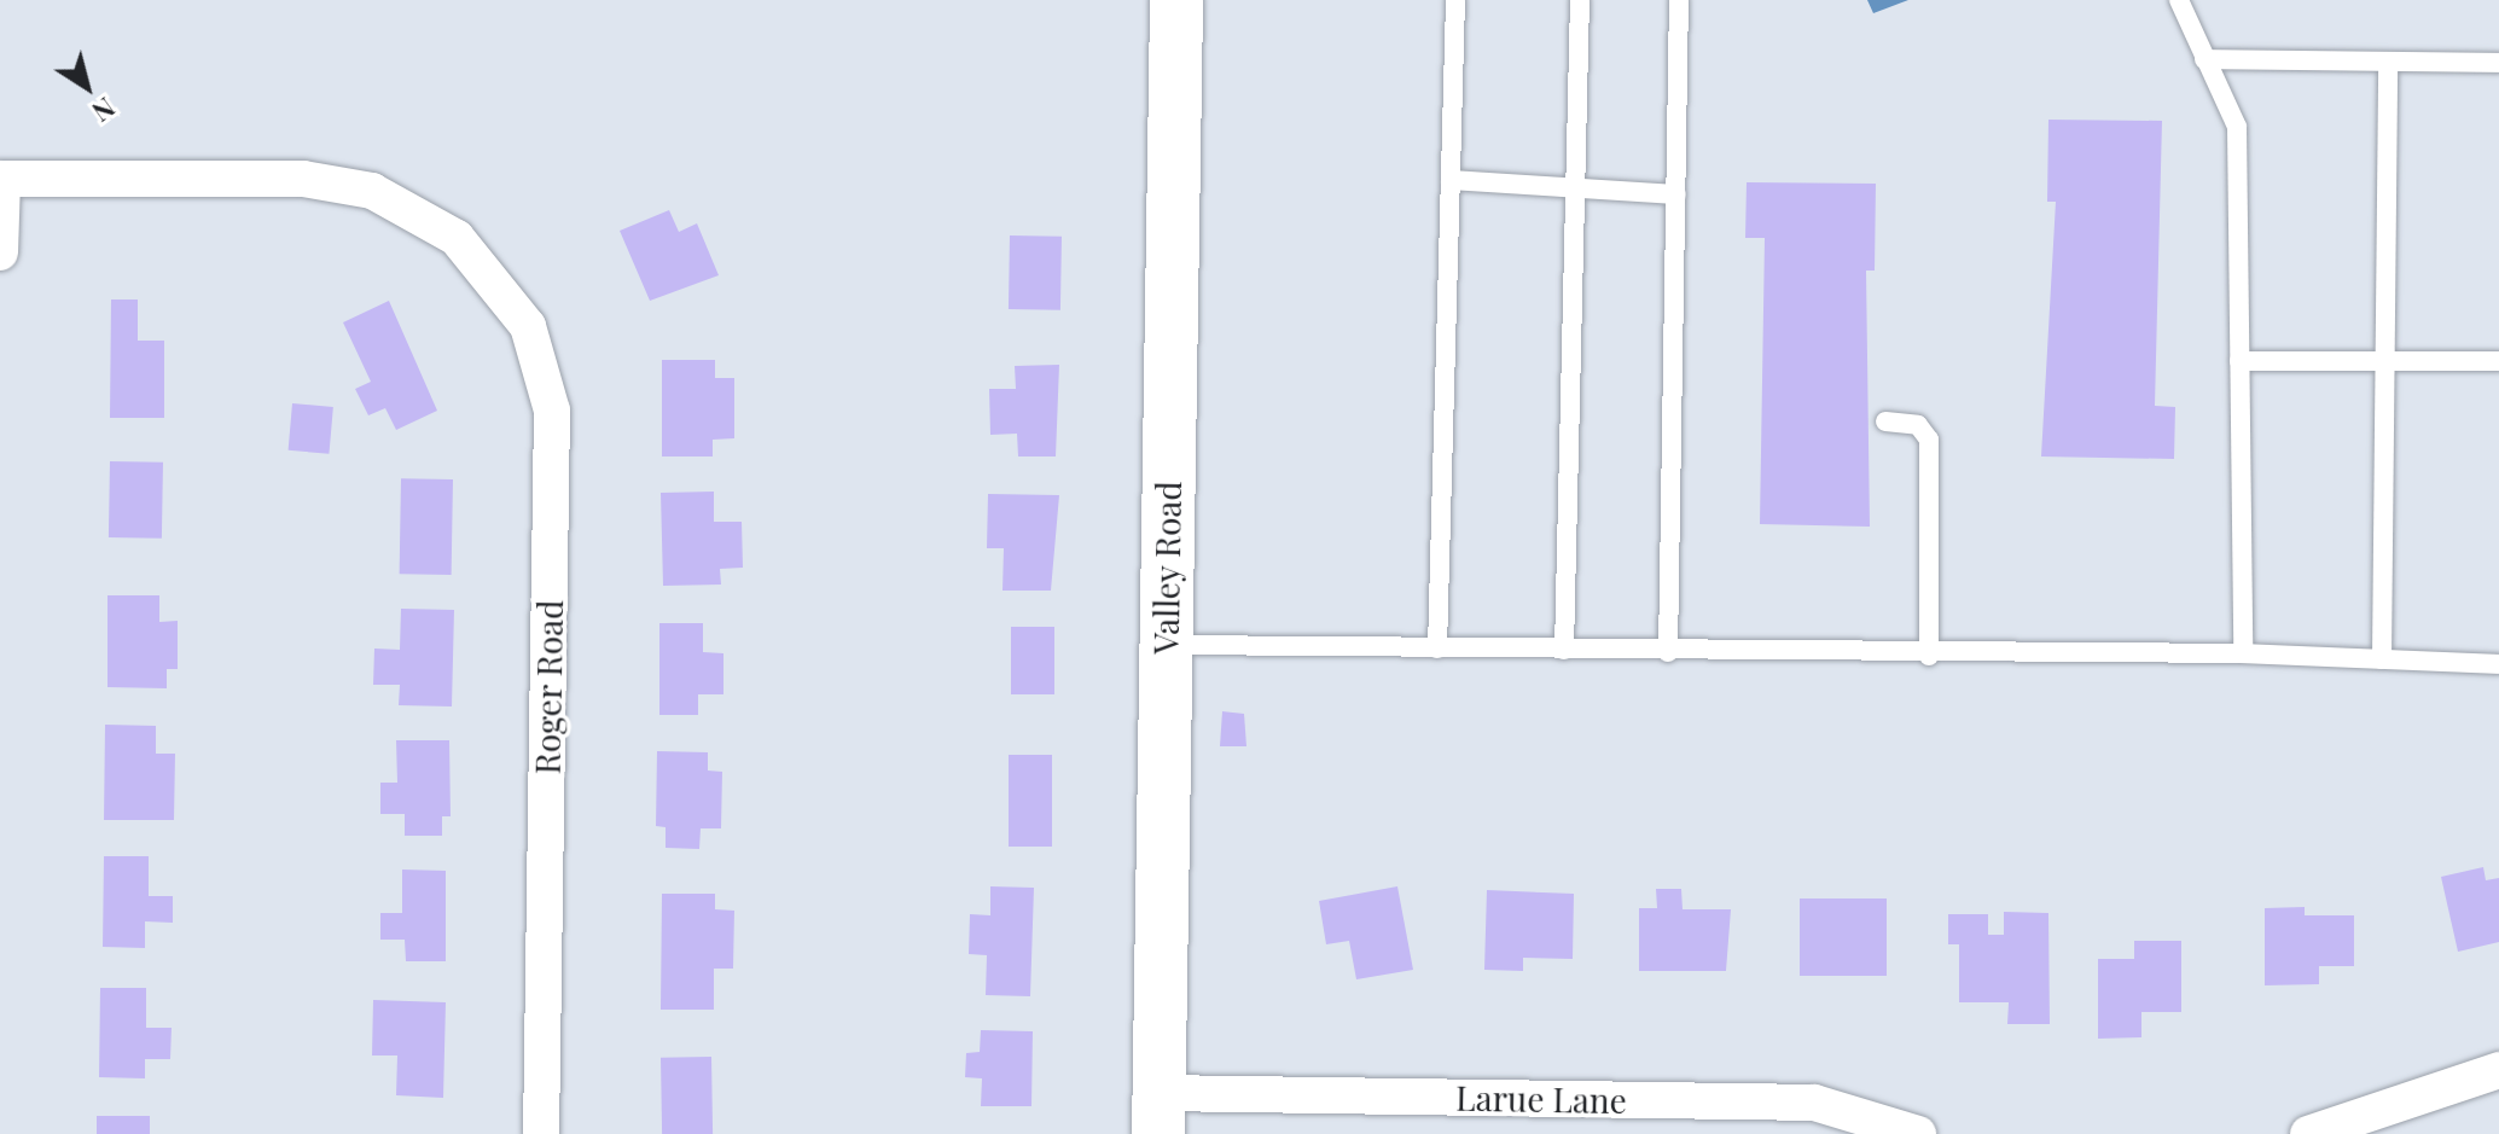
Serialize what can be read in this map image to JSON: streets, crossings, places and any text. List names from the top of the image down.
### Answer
{
  "streets": {
    "street": ["Valley Road", "Roger Road", "Larue Lane"]
  },
  "crossings": [
    ["Valley Road", "Larue Lane"]
  ],
  "north": "bottom right"
}
